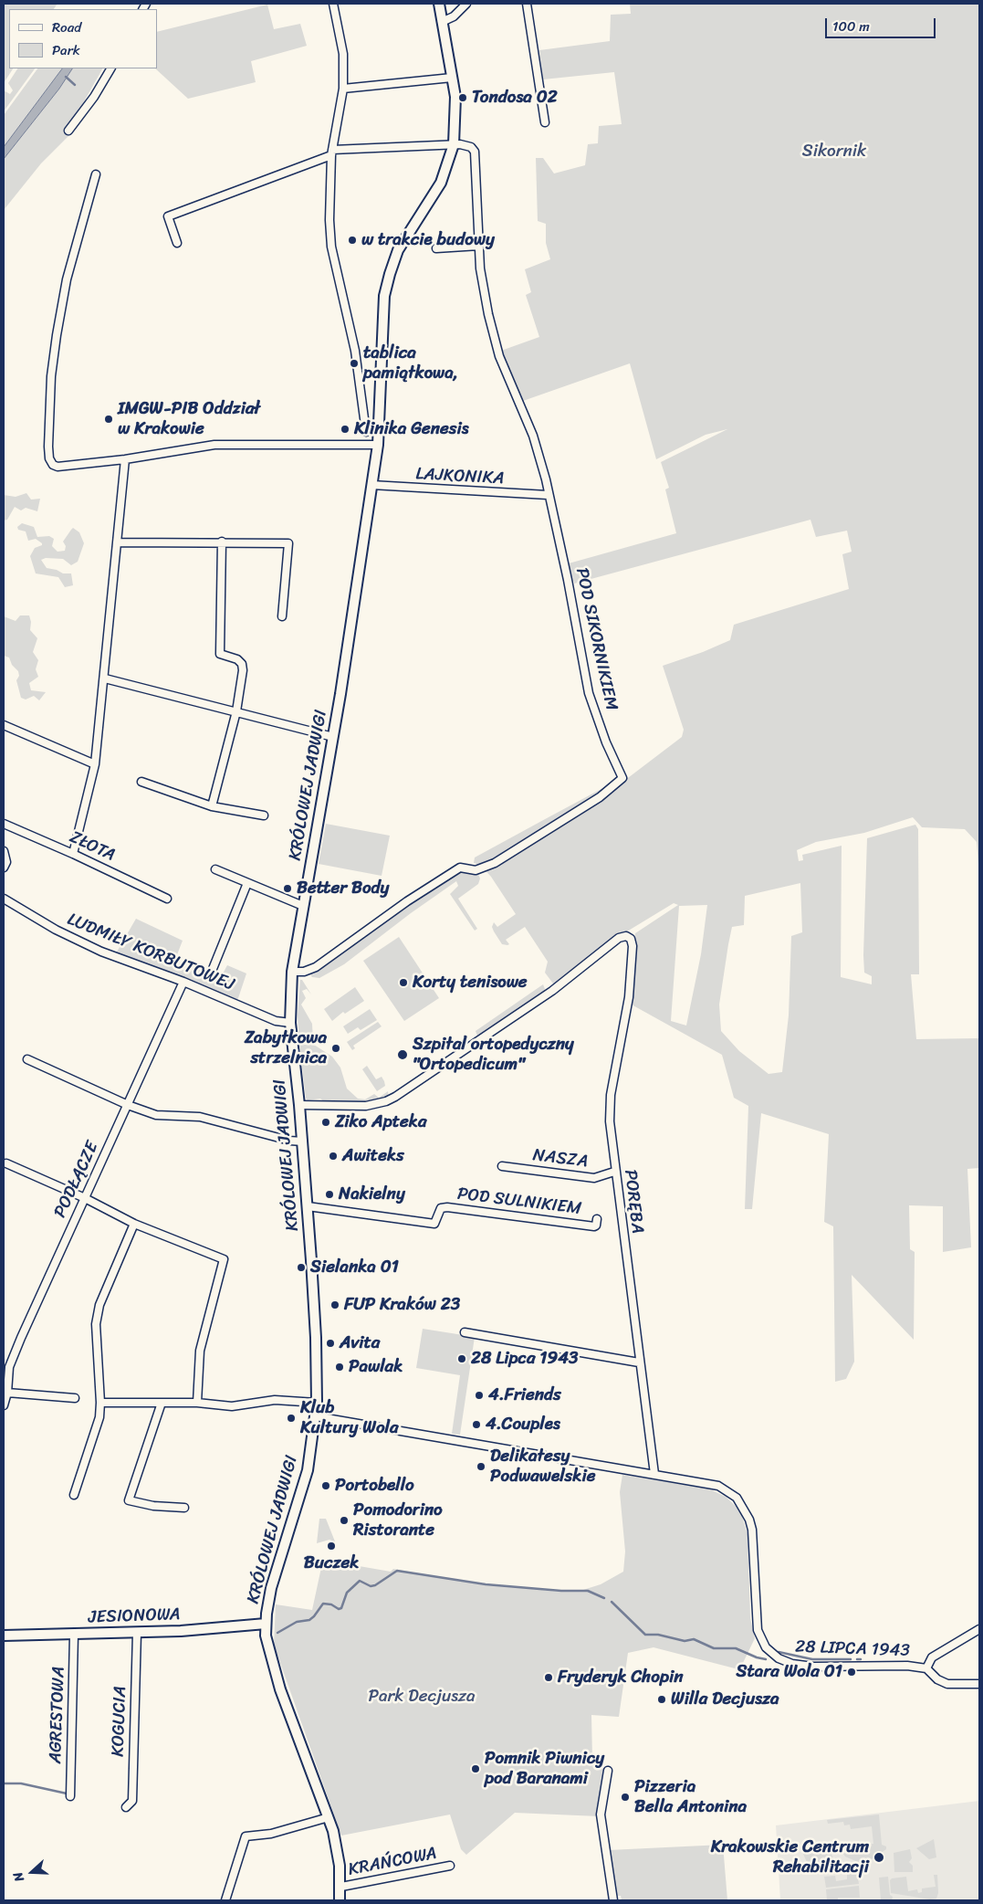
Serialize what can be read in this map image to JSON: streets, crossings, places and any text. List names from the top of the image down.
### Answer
{
  "streets": {
    "street": [
      "LAJKONIKA",
      "POD SIKORNIKIEM",
      "KRÓLOWEJ JADWIGI",
      "ZŁOTA",
      "LUDMIŁY KORBUTOWEJ",
      "NASZA",
      "PODŁĄCZE",
      "POD SULNIKIEM",
      "PORĘBA",
      "JESIONOWA",
      "28 LIPCA 1943",
      "AGRESTOWA",
      "KOGUCIA",
      "KRAŃCOWA"
    ]
  },
  "crossings": [
    ["LAJKONIKA", "POD SIKORNIKIEM"],
    ["LAJKONIKA", "KRÓLOWEJ JADWIGI"],
    ["POD SIKORNIKIEM", "KRÓLOWEJ JADWIGI"],
    ["KRÓLOWEJ JADWIGI", "LUDMIŁY KORBUTOWEJ"],
    ["KRÓLOWEJ JADWIGI", "POD SULNIKIEM"],
    ["KRÓLOWEJ JADWIGI", "PORĘBA"],
    ["KRÓLOWEJ JADWIGI", "JESIONOWA"],
    ["KRÓLOWEJ JADWIGI", "28 LIPCA 1943"],
    ["KRÓLOWEJ JADWIGI", "KRAŃCOWA"],
    ["LUDMIŁY KORBUTOWEJ", "PODŁĄCZE"],
    ["NASZA", "PORĘBA"],
    ["PORĘBA", "28 LIPCA 1943"],
    ["JESIONOWA", "AGRESTOWA"],
    ["JESIONOWA", "KOGUCIA"]
  ],
  "parks": ["Sikornik", "Park Decjusza"],
  "places": [
    "Tondosa 02",
    "w trakcie budowy",
    "tablica pamiątkowa,",
    "IMGW-PIB Oddział w Krakowie",
    "Klinika Genesis",
    "Better Body",
    "Korty tenisowe",
    "Zabytkowa strzelnica",
    "Szpital ortopedyczny \"Ortopedicum\"",
    "Ziko Apteka",
    "Awiteks",
    "Nakielny",
    "Sielanka 01",
    "FUP Kraków 23",
    "Avita",
    "28 Lipca 1943",
    "Pawlak",
    "4.Friends",
    "Klub Kultury Wola",
    "4.Couples",
    "Delikatesy Podwawelskie",
    "Portobello",
    "Pomodorino Ristorante",
    "Buczek",
    "Stara Wola 01",
    "Fryderyk Chopin",
    "Willa Decjusza",
    "Pomnik Piwnicy pod Baranami",
    "Pizzeria Bella Antonina",
    "Krakowskie Centrum Rehabilitacji"
  ],
  "legend": ["Road", "Park"],
  "scale_bar": "100 m",
  "north": "left"
}
